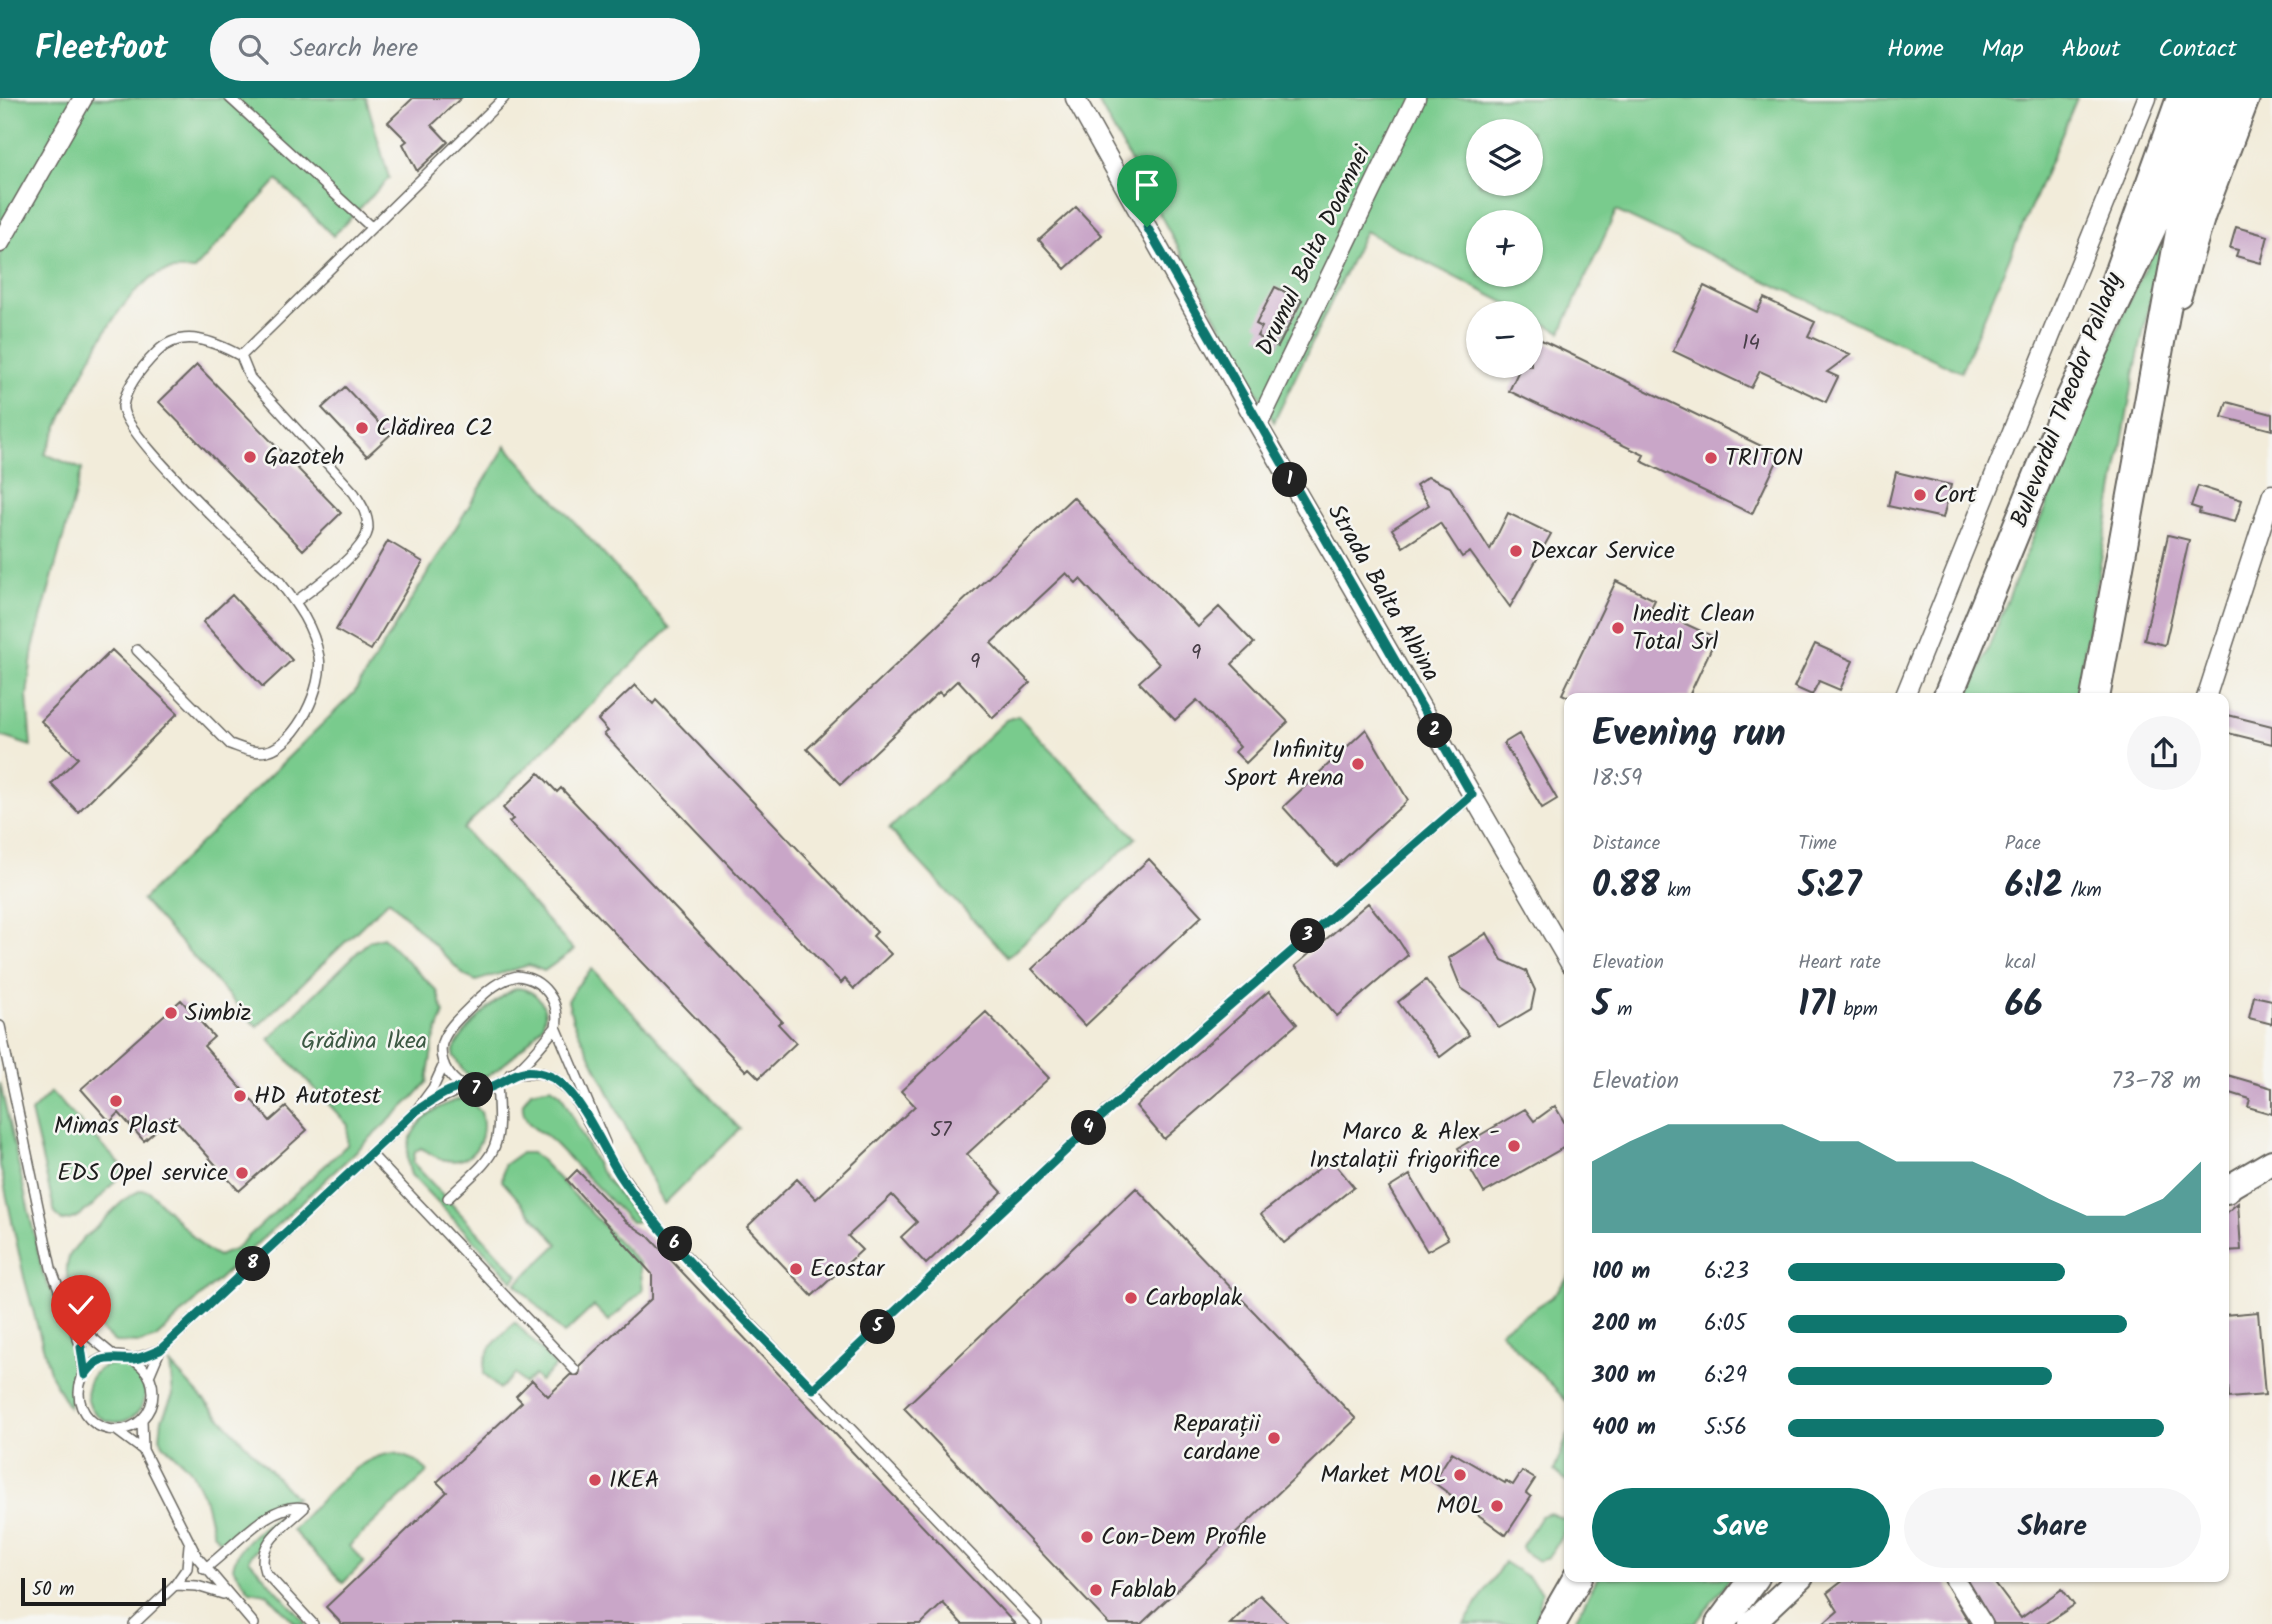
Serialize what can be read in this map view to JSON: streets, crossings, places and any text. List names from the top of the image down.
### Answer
{
  "streets": {
    "main road": ["Bulevardul Theodor Pallady"],
    "street": ["Drumul Balta Doamnei", "Strada Balta Albina"]
  },
  "crossings": [
    ["Drumul Balta Doamnei", "Strada Balta Albina"]
  ],
  "parks": ["Grădina Ikea"],
  "places": [
    "Clădirea C2",
    "Gazoteh",
    "TRITON",
    "Cort",
    "Dexcar Service",
    "Inedit Clean Total Srl",
    "Infinity Sport Arena",
    "Simbiz",
    "HD Autotest",
    "Mimas Plast",
    "Marco & Alex - Instalații frigorifice",
    "EDS Opel service",
    "Ecostar",
    "Carboplak",
    "Reparații cardane",
    "Market MOL",
    "IKEA",
    "MOL",
    "Con-Dem Profile",
    "Fablab"
  ],
  "house_numbers": [
    "14",
    "9",
    "9",
    "57"
  ],
  "scale_bar": "50 m",
  "page": {
    "header": "Fleetfoot",
    "search": "Search here",
    "nav": [
      "Home",
      "Map",
      "About",
      "Contact"
    ],
    "map_buttons": ["+", "−"],
    "pins": [
      "1",
      "2",
      "3",
      "7",
      "4",
      "6",
      "8",
      "5"
    ],
    "heading": ["Evening run", "18:59"],
    "stats": [
      ["Distance", "0.88 km"],
      ["Time", "5:27"],
      ["Pace", "6:12 /km"],
      ["Elevation", "5 m"],
      ["Heart rate", "171 bpm"],
      ["kcal", "66"]
    ],
    "chart": ["Elevation", "73–78 m"],
    "list": [
      {
        "name": "100 m",
        "note": "6:23"
      },
      {
        "name": "200 m",
        "note": "6:05"
      },
      {
        "name": "300 m",
        "note": "6:29"
      },
      {
        "name": "400 m",
        "note": "5:56"
      }
    ],
    "buttons": ["Save", "Share"],
    "scale": "50 m"
  }
}
